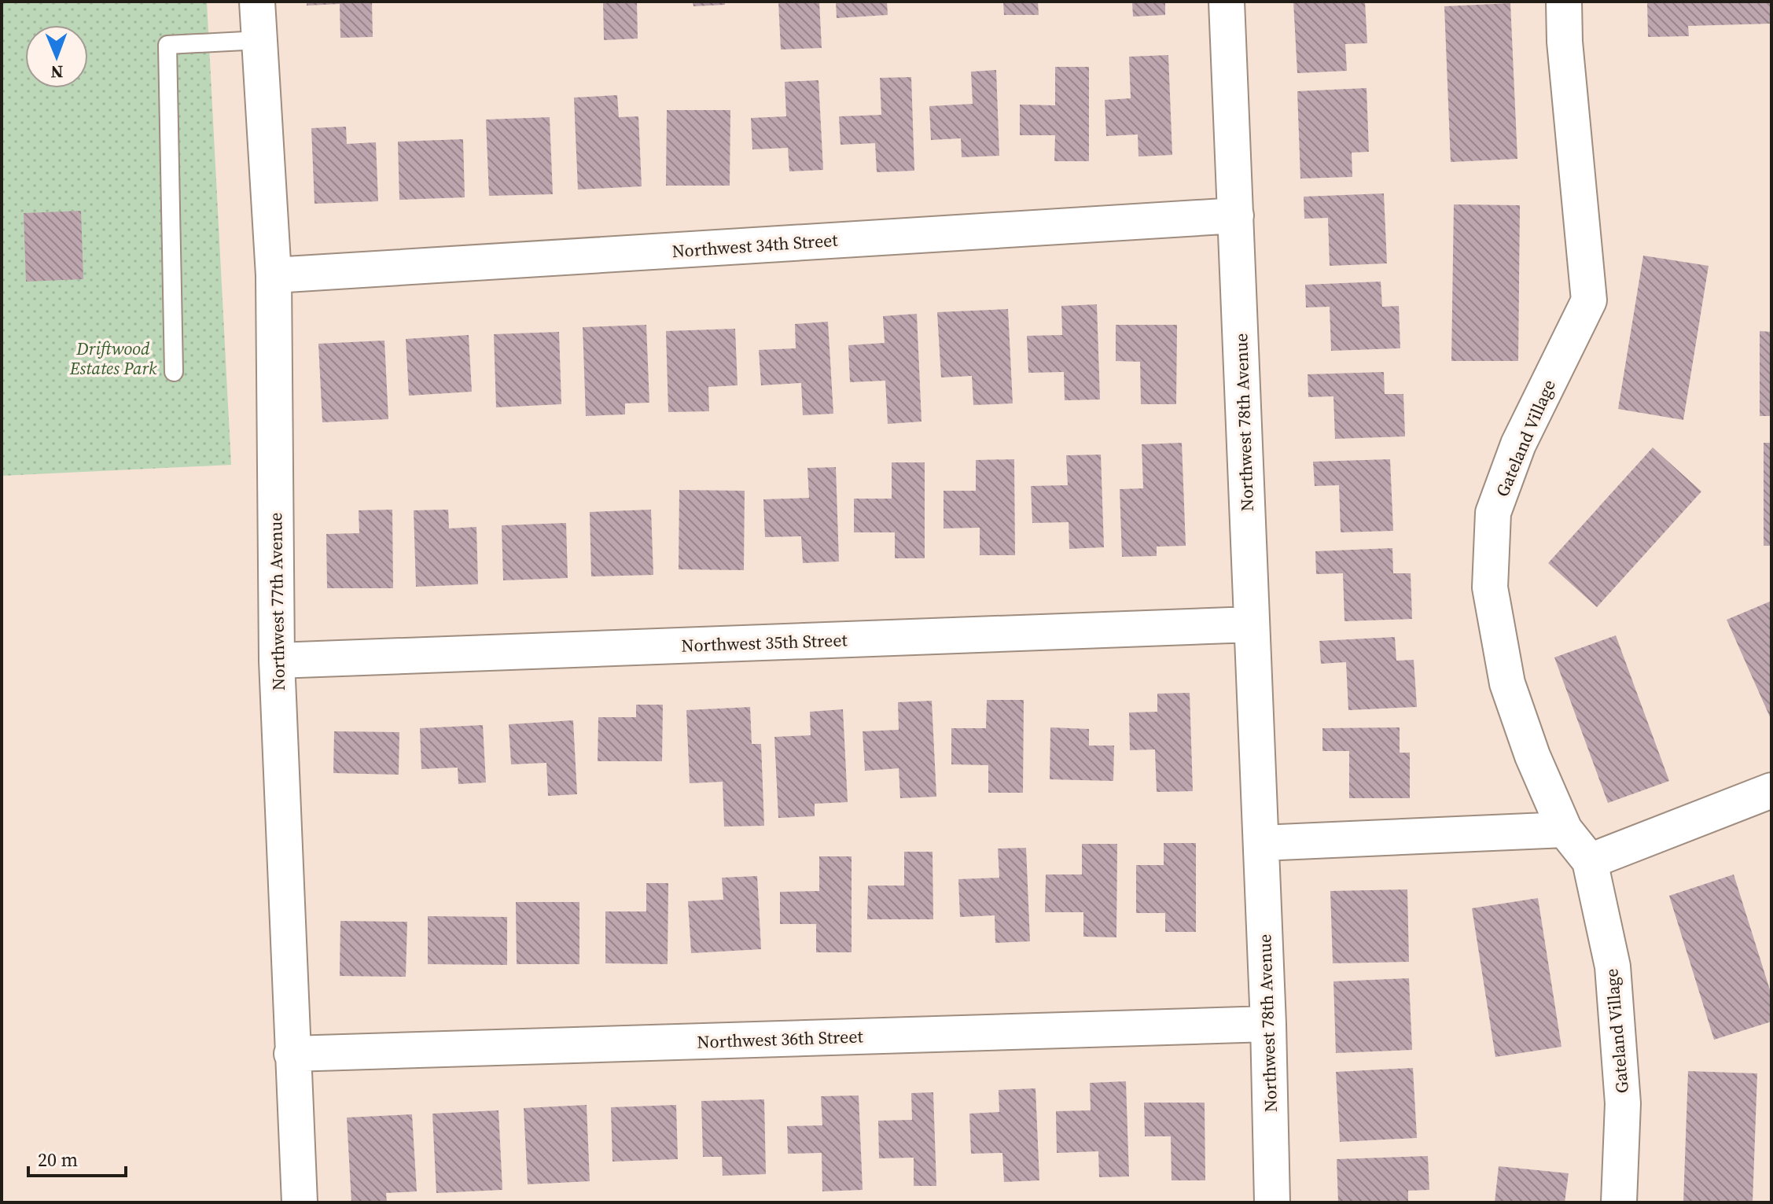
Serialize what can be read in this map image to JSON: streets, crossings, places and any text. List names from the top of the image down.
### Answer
{
  "streets": {
    "street": [
      "Northwest 34th Street",
      "Northwest 78th Avenue",
      "Gateland Village",
      "Northwest 77th Avenue",
      "Northwest 35th Street",
      "Northwest 36th Street"
    ]
  },
  "crossings": [
    ["Northwest 34th Street", "Northwest 78th Avenue"],
    ["Northwest 34th Street", "Northwest 77th Avenue"],
    ["Northwest 78th Avenue", "Northwest 35th Street"],
    ["Northwest 78th Avenue", "Northwest 36th Street"],
    ["Northwest 77th Avenue", "Northwest 35th Street"],
    ["Northwest 77th Avenue", "Northwest 36th Street"]
  ],
  "parks": ["Driftwood Estates Park"],
  "scale_bar": "20 m",
  "north": "bottom"
}
